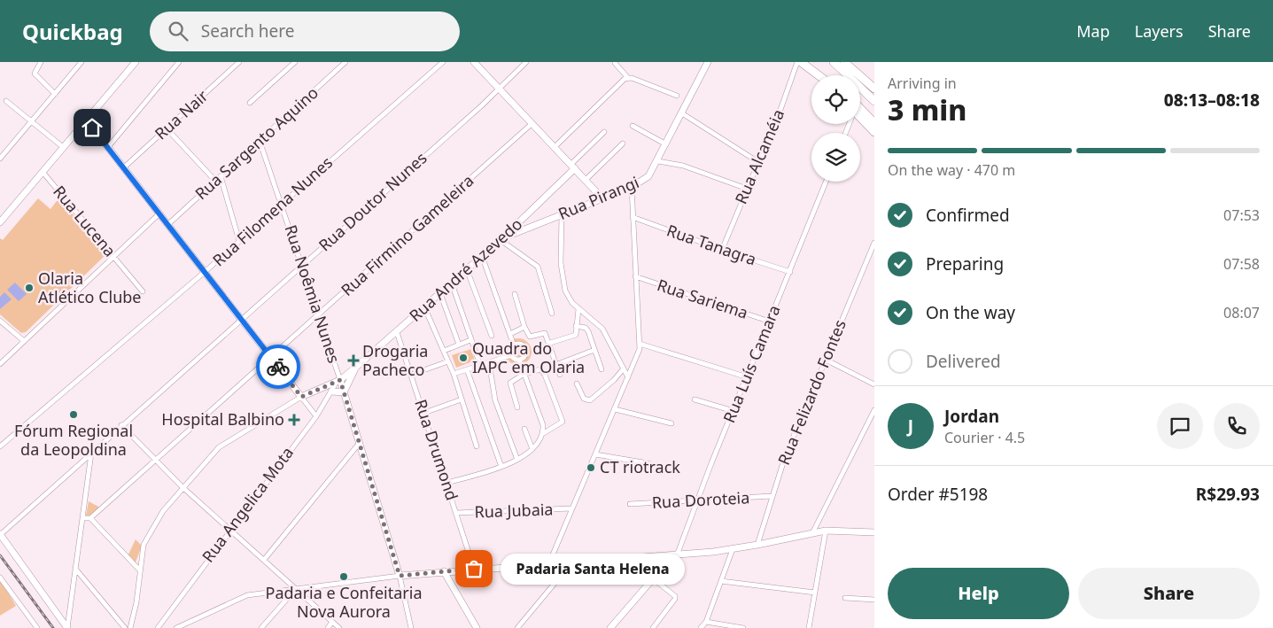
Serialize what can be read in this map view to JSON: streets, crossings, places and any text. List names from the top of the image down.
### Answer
{
  "streets": {
    "street": [
      "Rua Nair",
      "Rua Sargento Aquino",
      "Rua Alcaméia",
      "Rua Pirangi",
      "Rua Doutor Nunes",
      "Rua Filomena Nunes",
      "Rua Lucena",
      "Rua Firmino Gameleira",
      "Rua Tanagra",
      "Rua André Azevedo",
      "Rua Noêmia Nunes",
      "Rua Sariema",
      "Rua Luís Camara",
      "Rua Felizardo Fontes",
      "Rua Drumond",
      "Rua Doroteia",
      "Rua Angelica Mota",
      "Rua Jubaia"
    ]
  },
  "crossings": [
    ["Rua Sargento Aquino", "Rua Noêmia Nunes"],
    ["Rua Alcaméia", "Rua Tanagra"],
    ["Rua Pirangi", "Rua André Azevedo"],
    ["Rua Doutor Nunes", "Rua Noêmia Nunes"],
    ["Rua Filomena Nunes", "Rua Noêmia Nunes"],
    ["Rua Firmino Gameleira", "Rua Noêmia Nunes"],
    ["Rua Tanagra", "Rua Luís Camara"],
    ["Rua André Azevedo", "Rua Noêmia Nunes"],
    ["Rua André Azevedo", "Rua Drumond"],
    ["Rua André Azevedo", "Rua Angelica Mota"],
    ["Rua Noêmia Nunes", "Rua Angelica Mota"],
    ["Rua Sariema", "Rua Luís Camara"],
    ["Rua Luís Camara", "Rua Doroteia"],
    ["Rua Felizardo Fontes", "Rua Doroteia"],
    ["Rua Drumond", "Rua Jubaia"]
  ],
  "places": {
    "other": [
      "Olaria Atlético Clube",
      "Quadra do IAPC em Olaria",
      "Fórum Regional da Leopoldina",
      "CT riotrack",
      "Padaria Santa Helena",
      "Padaria e Confeitaria Nova Aurora"
    ],
    "health": ["Drogaria Pacheco", "Hospital Balbino"]
  },
  "page": {
    "header": "Quickbag",
    "search": "Search here",
    "nav": ["Map", "Layers", "Share"],
    "heading": ["3 min", "Arriving in", "08:13–08:18"],
    "panel": [
      "Jordan",
      "Courier · 4.5",
      "Order #5198",
      "R$29.93"
    ],
    "bar": "On the way · 470 m",
    "list": [
      ["Confirmed", "07:53"],
      ["Preparing", "07:58"],
      ["On the way", "08:07"],
      "Delivered"
    ],
    "round": "J",
    "bubble": "Padaria Santa Helena",
    "buttons": ["Help", "Share"]
  }
}
